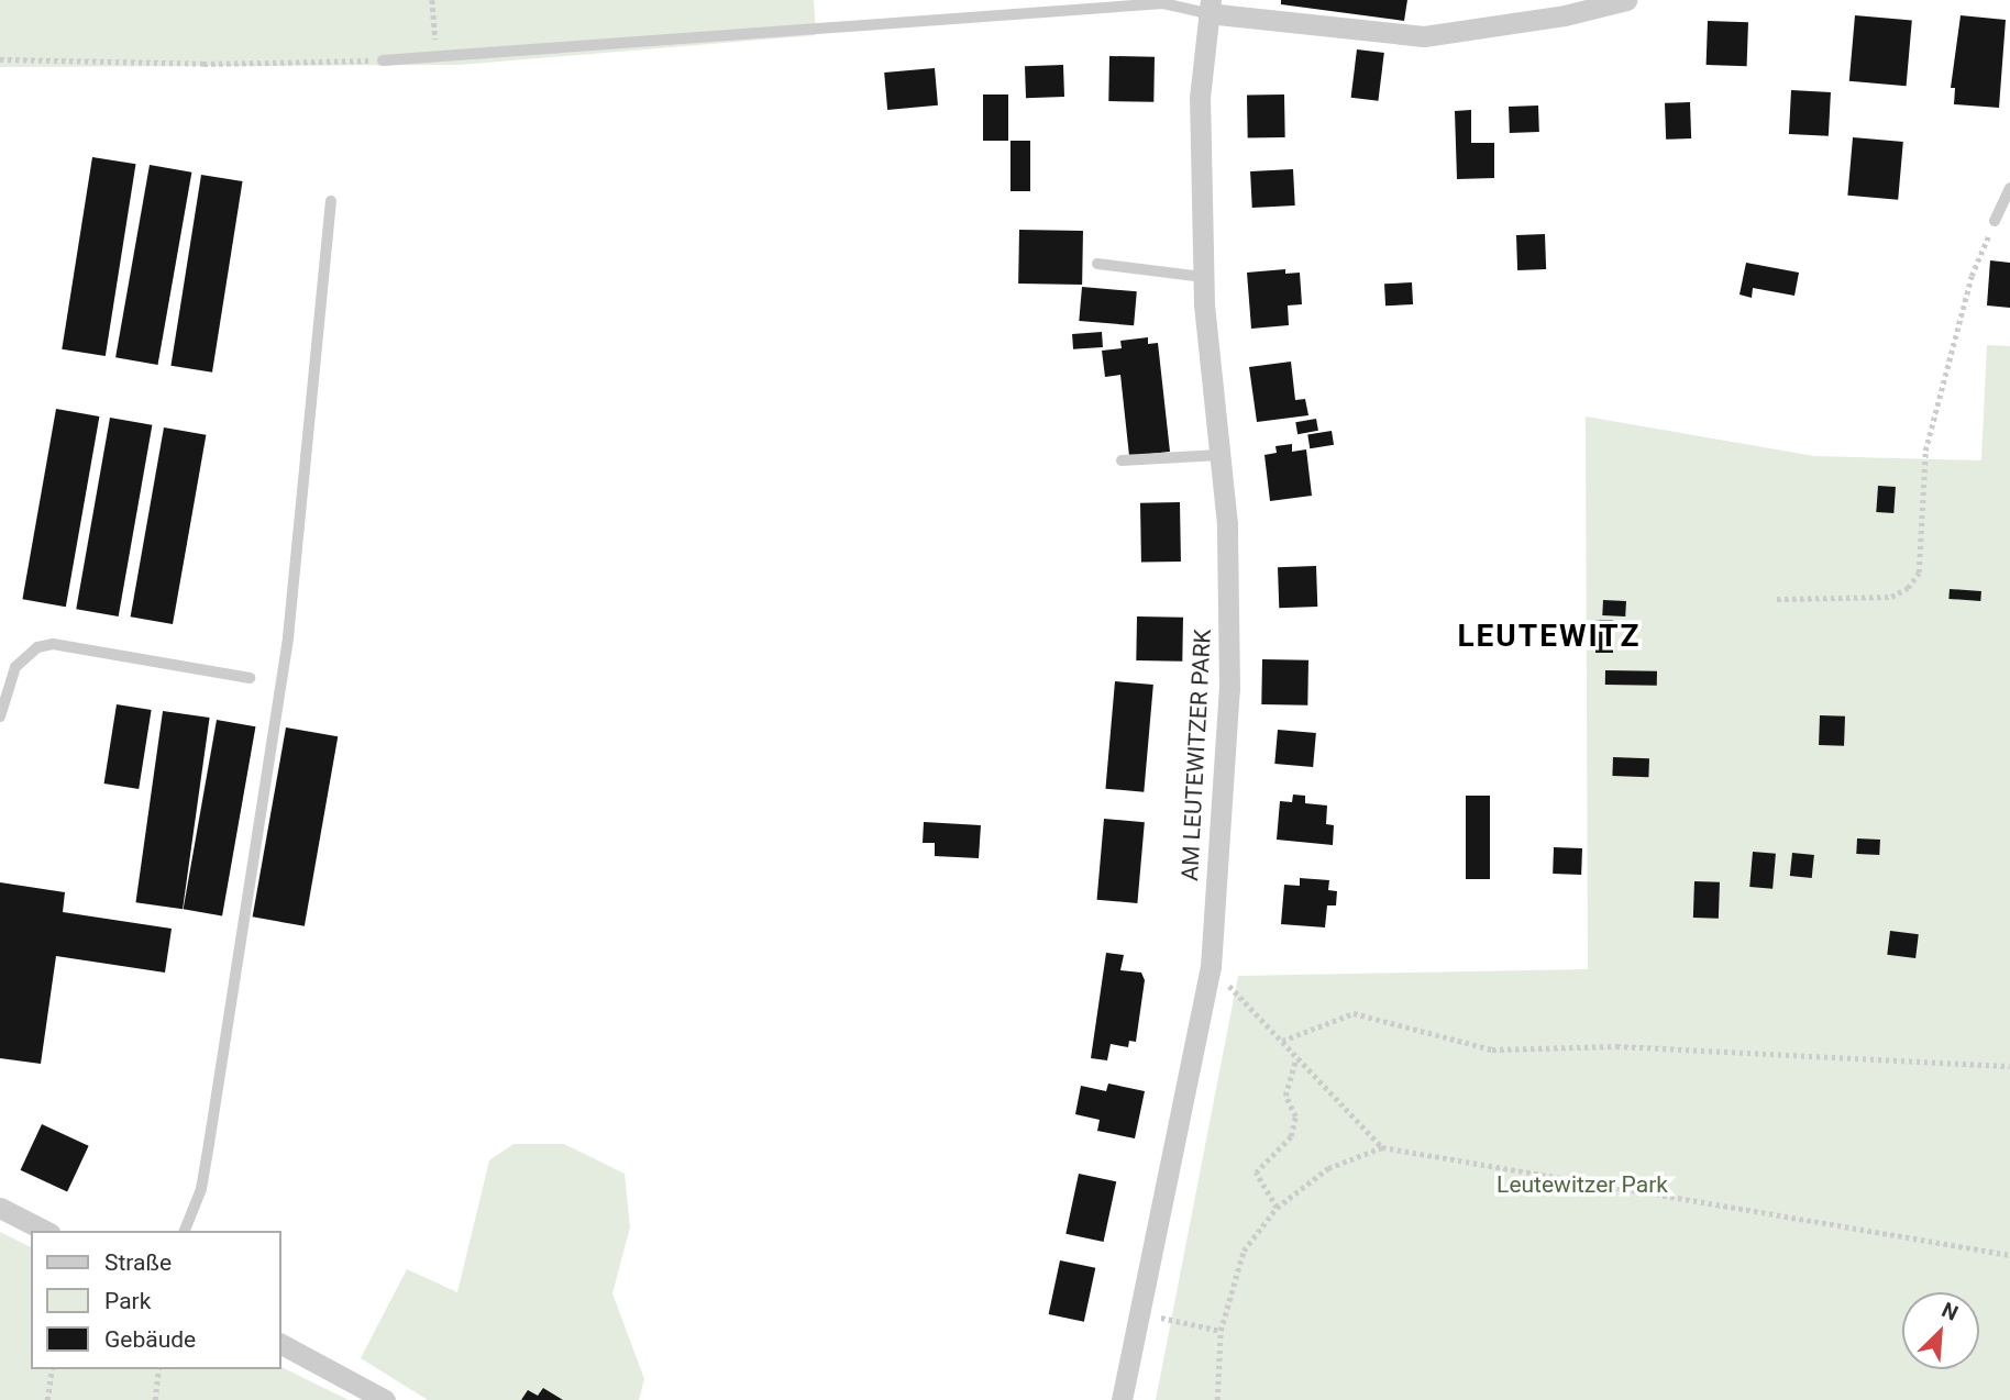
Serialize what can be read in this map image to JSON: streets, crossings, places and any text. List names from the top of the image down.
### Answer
{
  "streets": {
    "street": ["AM LEUTEWITZER PARK"]
  },
  "districts": ["LEUTEWITZ"],
  "parks": ["Leutewitzer Park"],
  "legend": ["Straße", "Park", "Gebäude"],
  "north": "top right"
}
